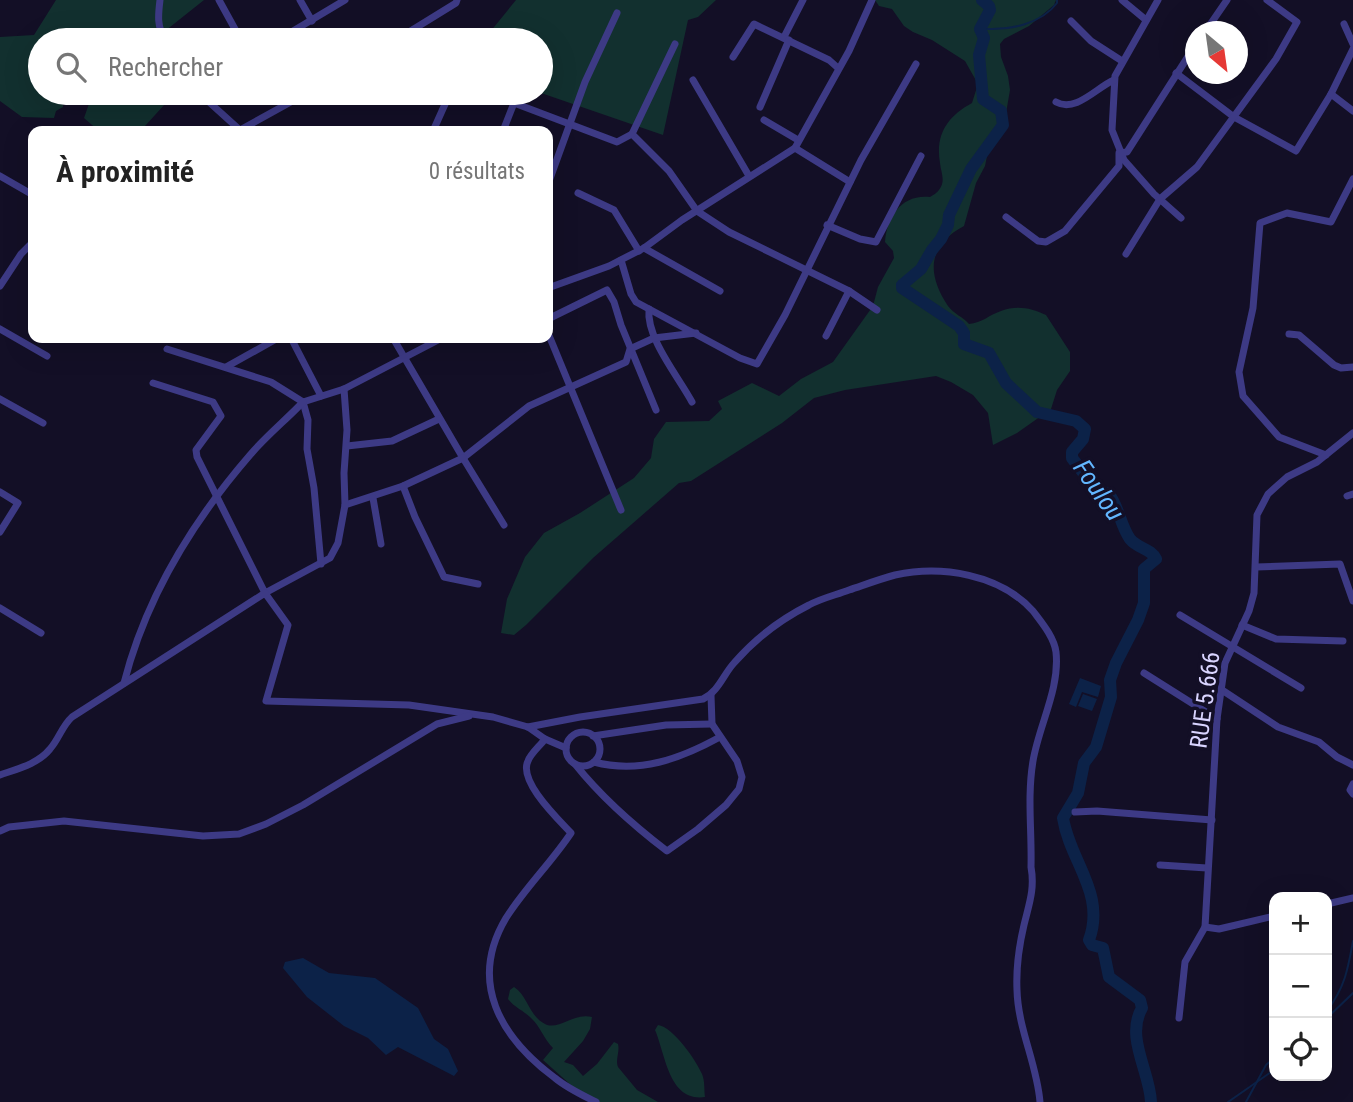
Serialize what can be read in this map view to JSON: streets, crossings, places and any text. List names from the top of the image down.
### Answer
{
  "streets": {
    "street": ["RUE 5.666"]
  },
  "water": ["Foulou"],
  "north": "bottom right",
  "page": {
    "search": "Rechercher",
    "heading": ["À proximité", "0 résultats"],
    "map_buttons": ["+", "−"]
  }
}
